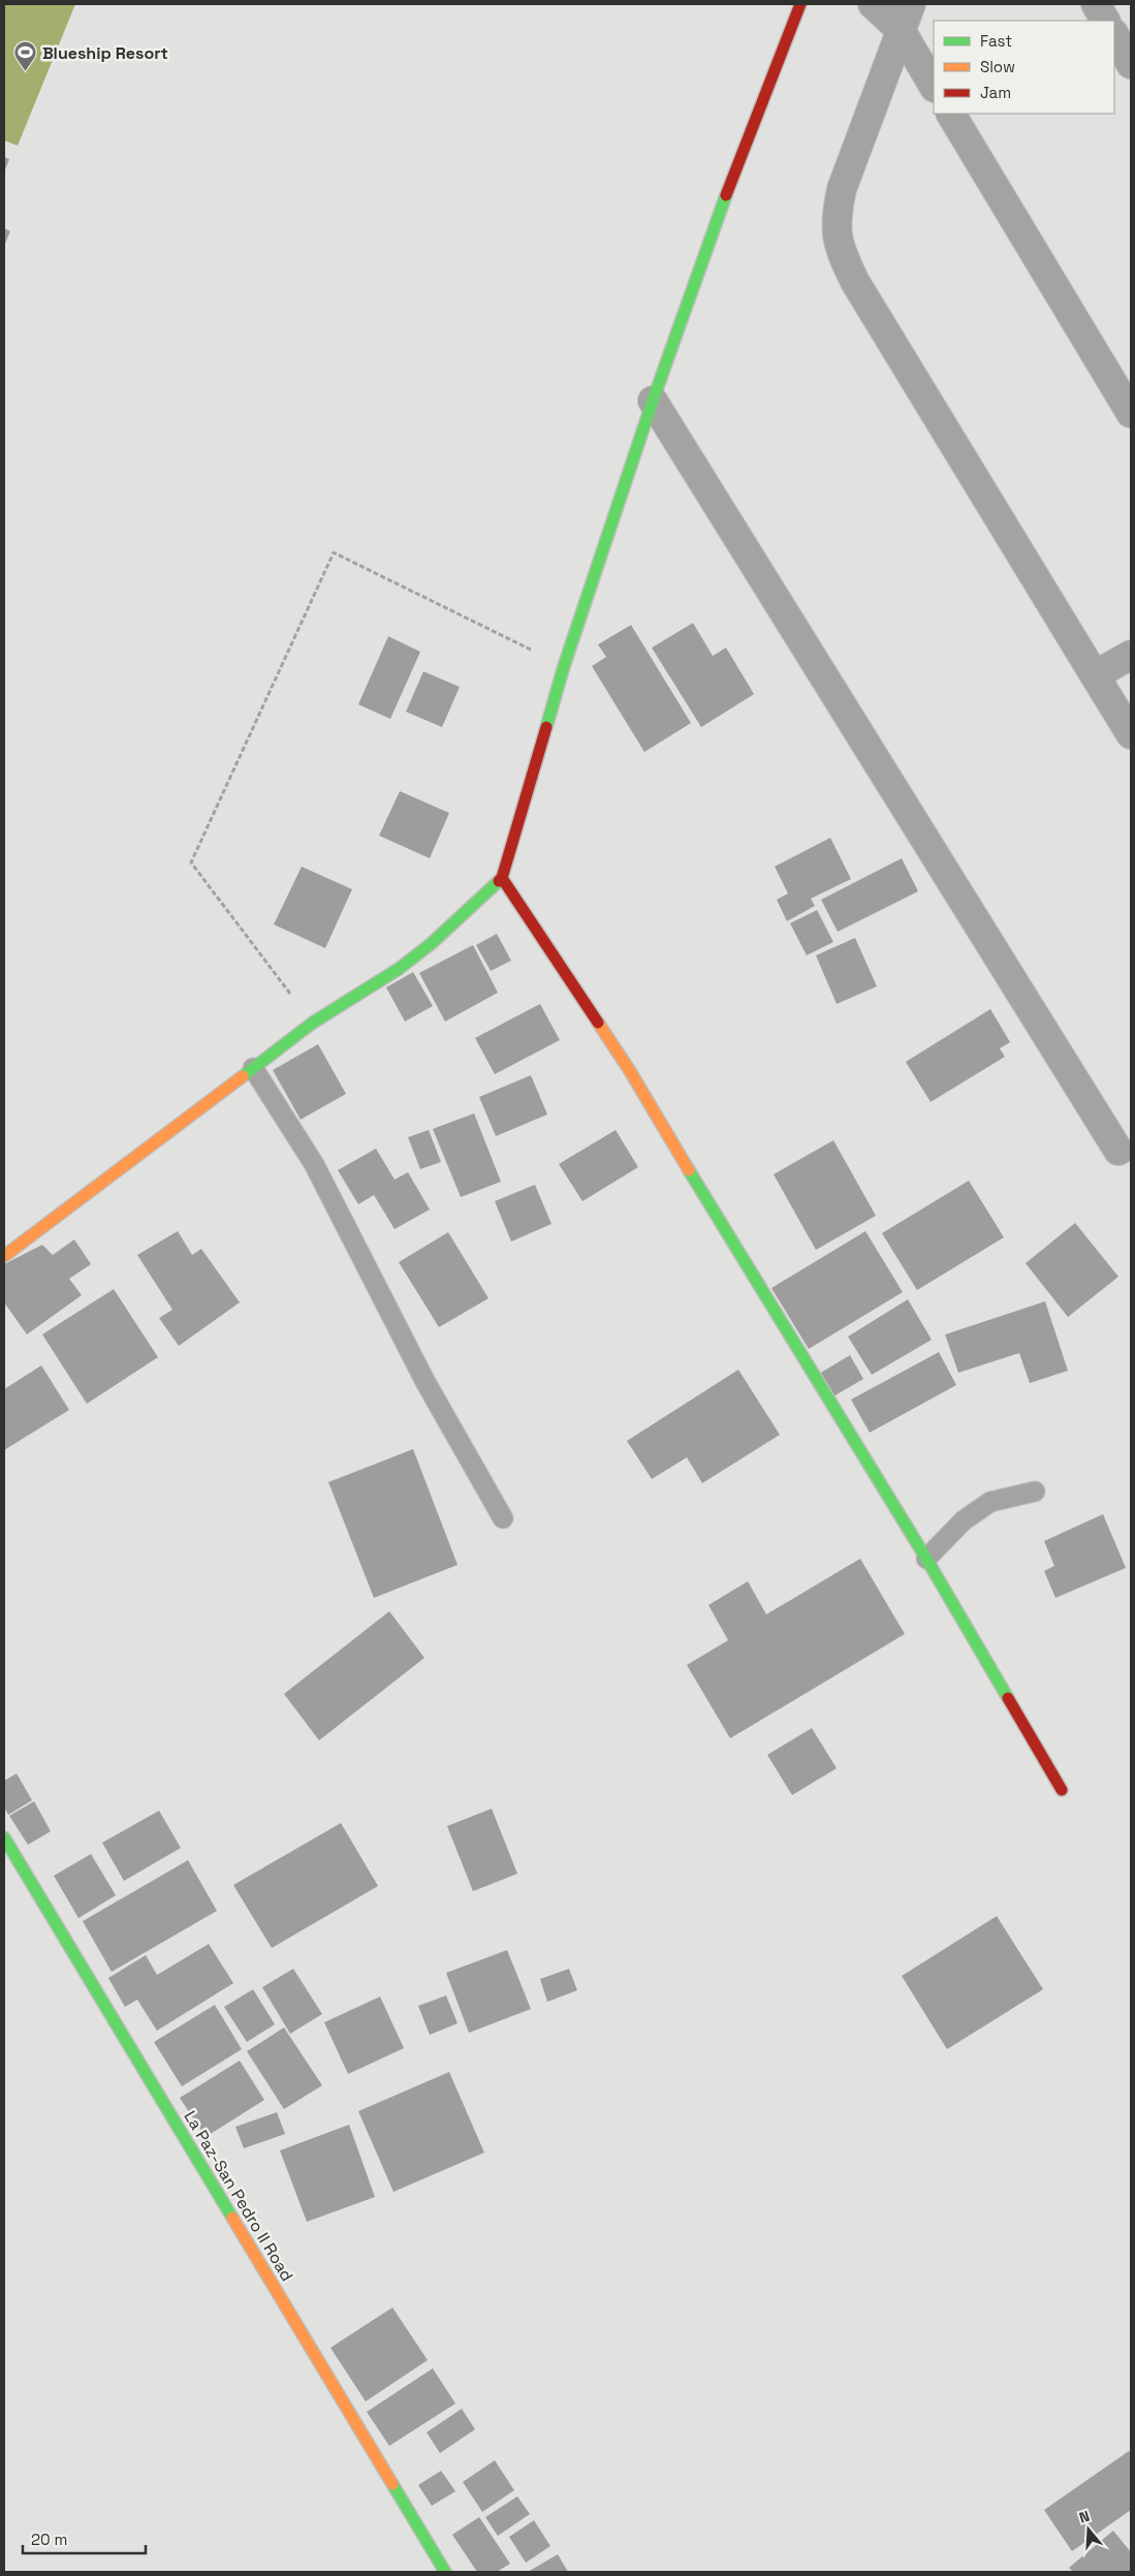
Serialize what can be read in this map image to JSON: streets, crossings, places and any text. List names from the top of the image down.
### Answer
{
  "streets": {
    "street": ["La Paz-San Pedro II Road"]
  },
  "places": {
    "sports": ["Blueship Resort"]
  },
  "legend": ["Fast", "Slow", "Jam"],
  "scale_bar": "20 m",
  "north": "top"
}
